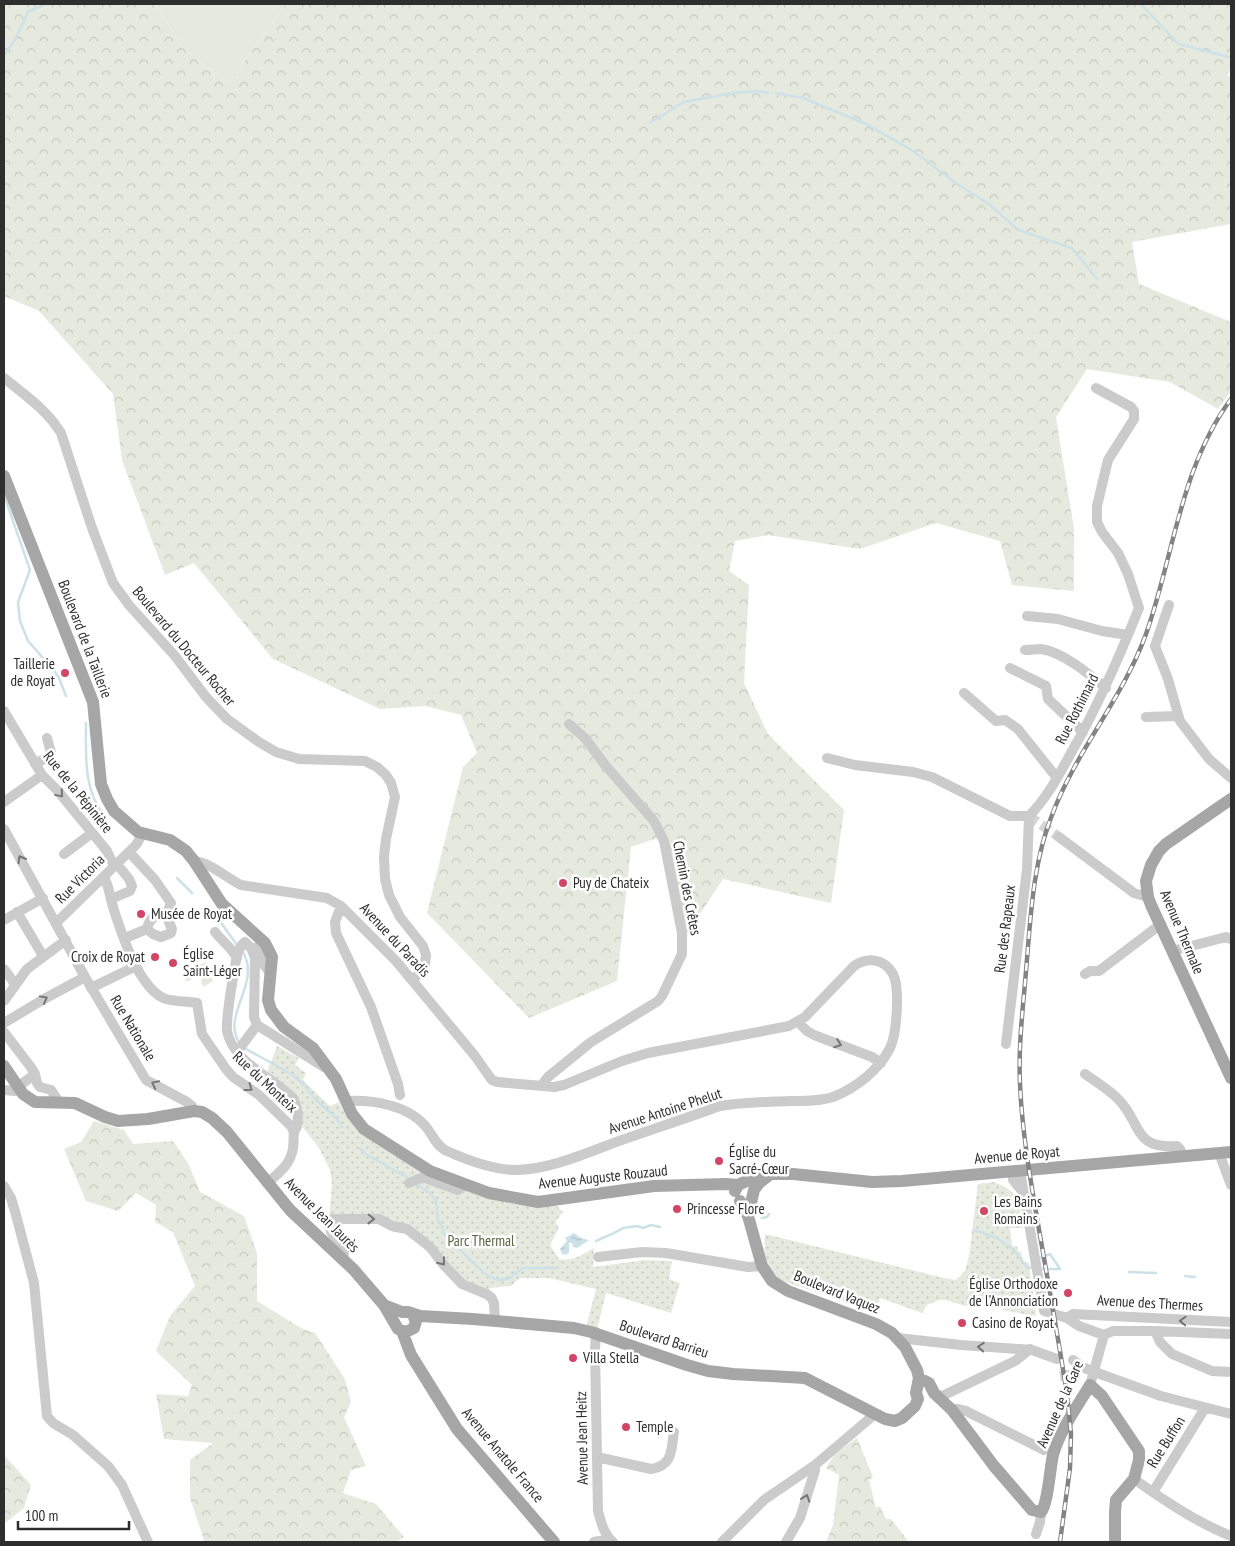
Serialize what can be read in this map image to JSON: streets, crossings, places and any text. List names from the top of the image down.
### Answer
{
  "streets": {
    "main road": [
      "Boulevard de la Taillerie",
      "Avenue Thermale",
      "Avenue de Royat",
      "Avenue Auguste Rouzaud",
      "Avenue Jean Jaurès",
      "Boulevard Vaquez",
      "Boulevard Barrieu",
      "Avenue de la Gare",
      "Avenue Anatole France"
    ],
    "street": [
      "Boulevard du Docteur Rocher",
      "Rue Rothimard",
      "Rue de la Pépinière",
      "Rue Victoria",
      "Chemin des Crêtes",
      "Rue des Rapeaux",
      "Avenue du Paradis",
      "Rue Nationale",
      "Rue du Monteix",
      "Avenue Antoine Phelut",
      "Avenue des Thermes",
      "Avenue Jean Heitz",
      "Rue Buffon"
    ]
  },
  "crossings": [
    ["Boulevard de la Taillerie", "Rue Victoria"],
    ["Boulevard de la Taillerie", "Avenue du Paradis"],
    ["Boulevard de la Taillerie", "Avenue Auguste Rouzaud"],
    ["Boulevard du Docteur Rocher", "Avenue du Paradis"],
    ["Rue Rothimard", "Rue des Rapeaux"],
    ["Rue de la Pépinière", "Rue Victoria"],
    ["Rue Victoria", "Rue Nationale"],
    ["Chemin des Crêtes", "Avenue du Paradis"],
    ["Chemin des Crêtes", "Avenue Antoine Phelut"],
    ["Avenue du Paradis", "Avenue Antoine Phelut"],
    ["Rue Nationale", "Avenue Jean Jaurès"],
    ["Avenue Antoine Phelut", "Avenue Auguste Rouzaud"],
    ["Avenue de Royat", "Avenue Auguste Rouzaud"],
    ["Avenue de Royat", "Boulevard Vaquez"],
    ["Avenue de Royat", "Avenue des Thermes"],
    ["Avenue Auguste Rouzaud", "Boulevard Vaquez"],
    ["Avenue Jean Jaurès", "Boulevard Barrieu"],
    ["Avenue Jean Jaurès", "Avenue Anatole France"],
    ["Avenue des Thermes", "Avenue de la Gare"],
    ["Boulevard Barrieu", "Avenue Jean Heitz"],
    ["Boulevard Barrieu", "Avenue Anatole France"]
  ],
  "one_way": ["Rue de la Pépinière", "Rue Nationale"],
  "parks": ["Parc Thermal"],
  "places": [
    "Taillerie de Royat",
    "Puy de Chateix",
    "Musée de Royat",
    "Croix de Royat",
    "Église Saint-Léger",
    "Église du Sacré-Cœur",
    "Princesse Flore",
    "Les Bains Romains",
    "Église Orthodoxe de l'Annonciation",
    "Casino de Royat",
    "Villa Stella",
    "Temple"
  ],
  "scale_bar": "100 m"
}
